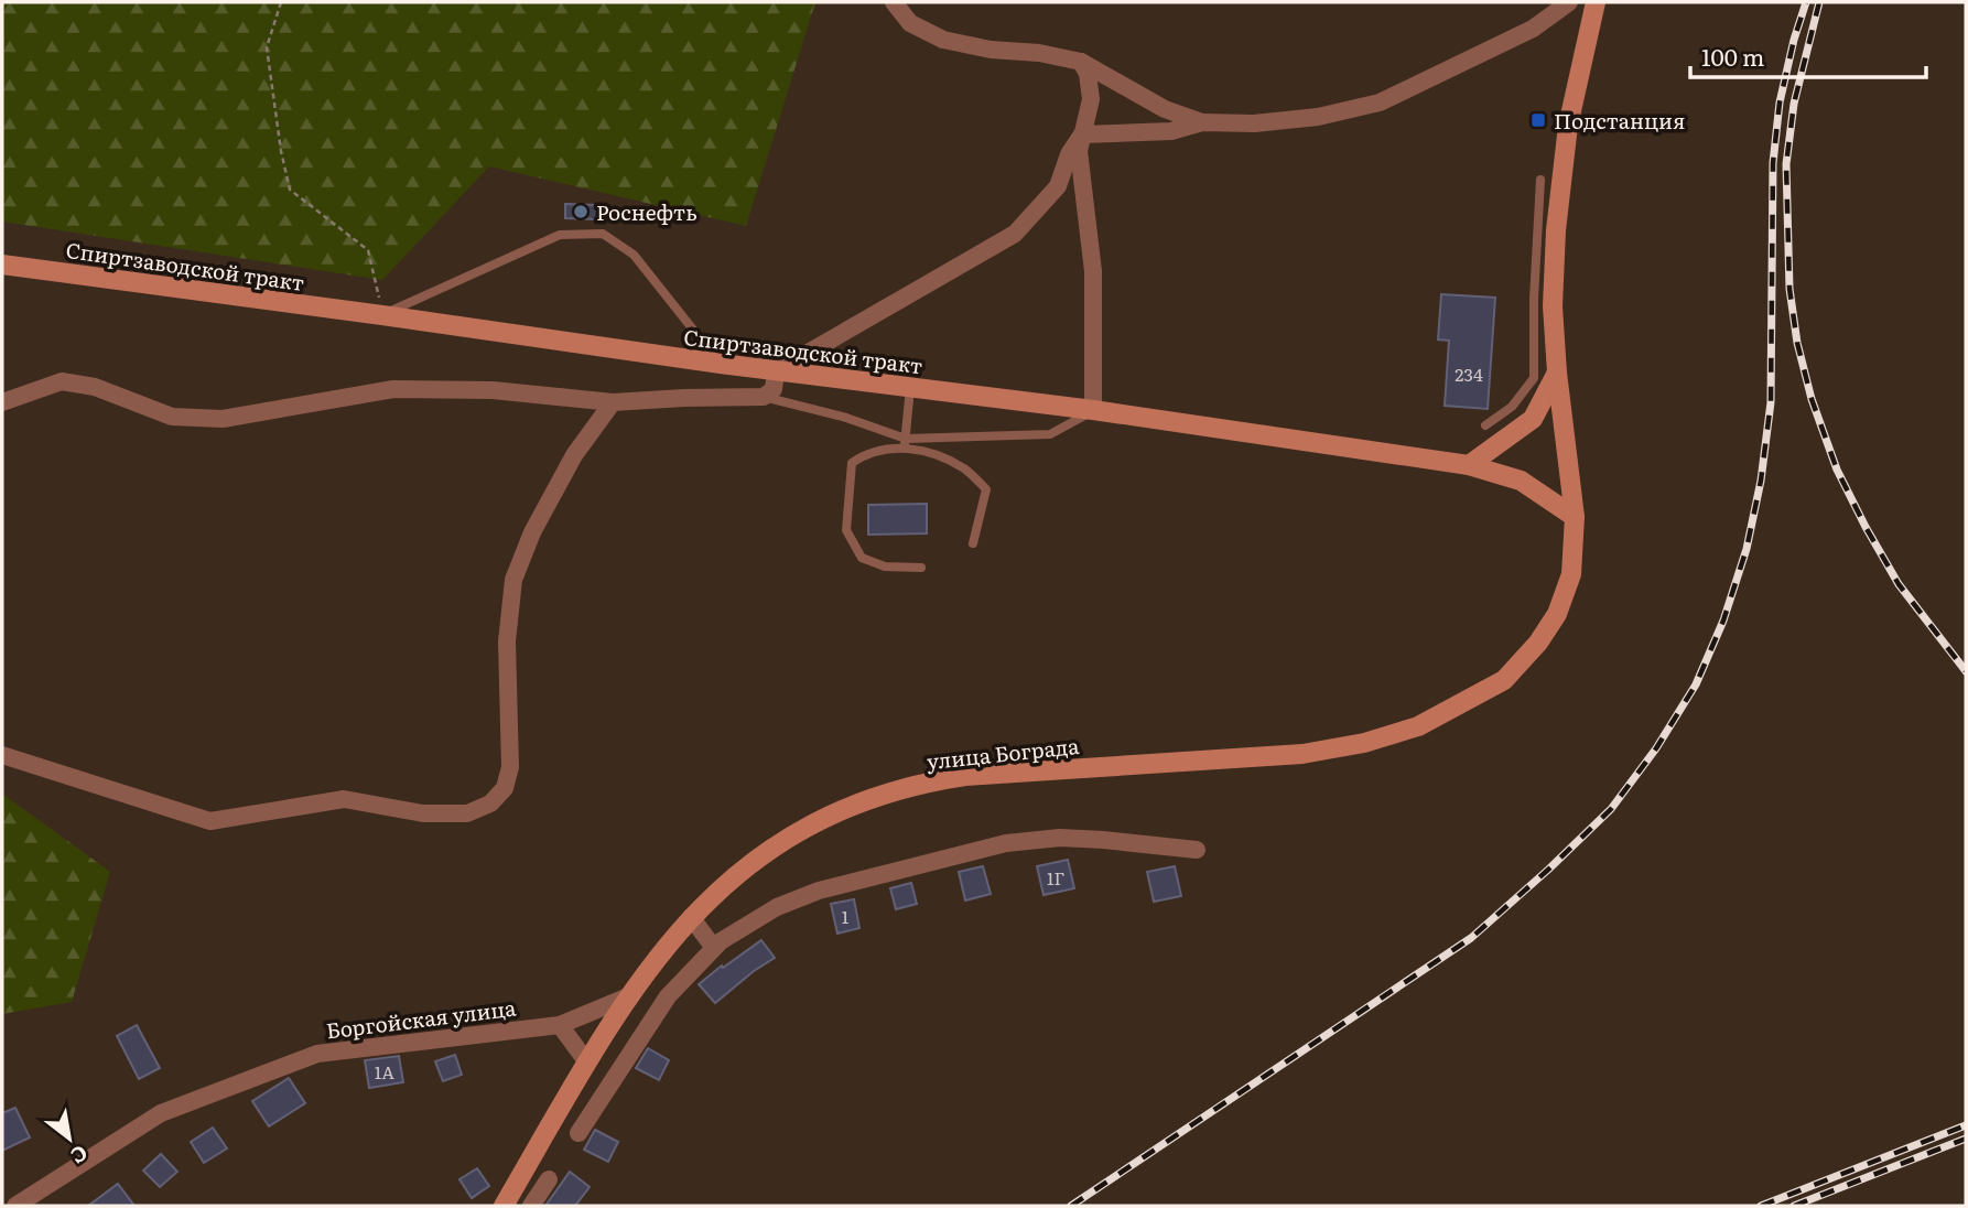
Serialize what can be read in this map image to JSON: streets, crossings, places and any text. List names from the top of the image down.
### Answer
{
  "streets": {
    "main road": ["Спиртзаводской тракт", "улица Бограда"],
    "street": ["Боргойская улица"]
  },
  "crossings": [
    ["Спиртзаводской тракт", "улица Бограда"],
    ["улица Бограда", "Боргойская улица"]
  ],
  "places": {
    "transit": ["Подстанция"],
    "other": ["Роснефть"]
  },
  "house_numbers": [
    "234",
    "1Г",
    "1",
    "1А"
  ],
  "scale_bar": "100 m",
  "north": "bottom right"
}
